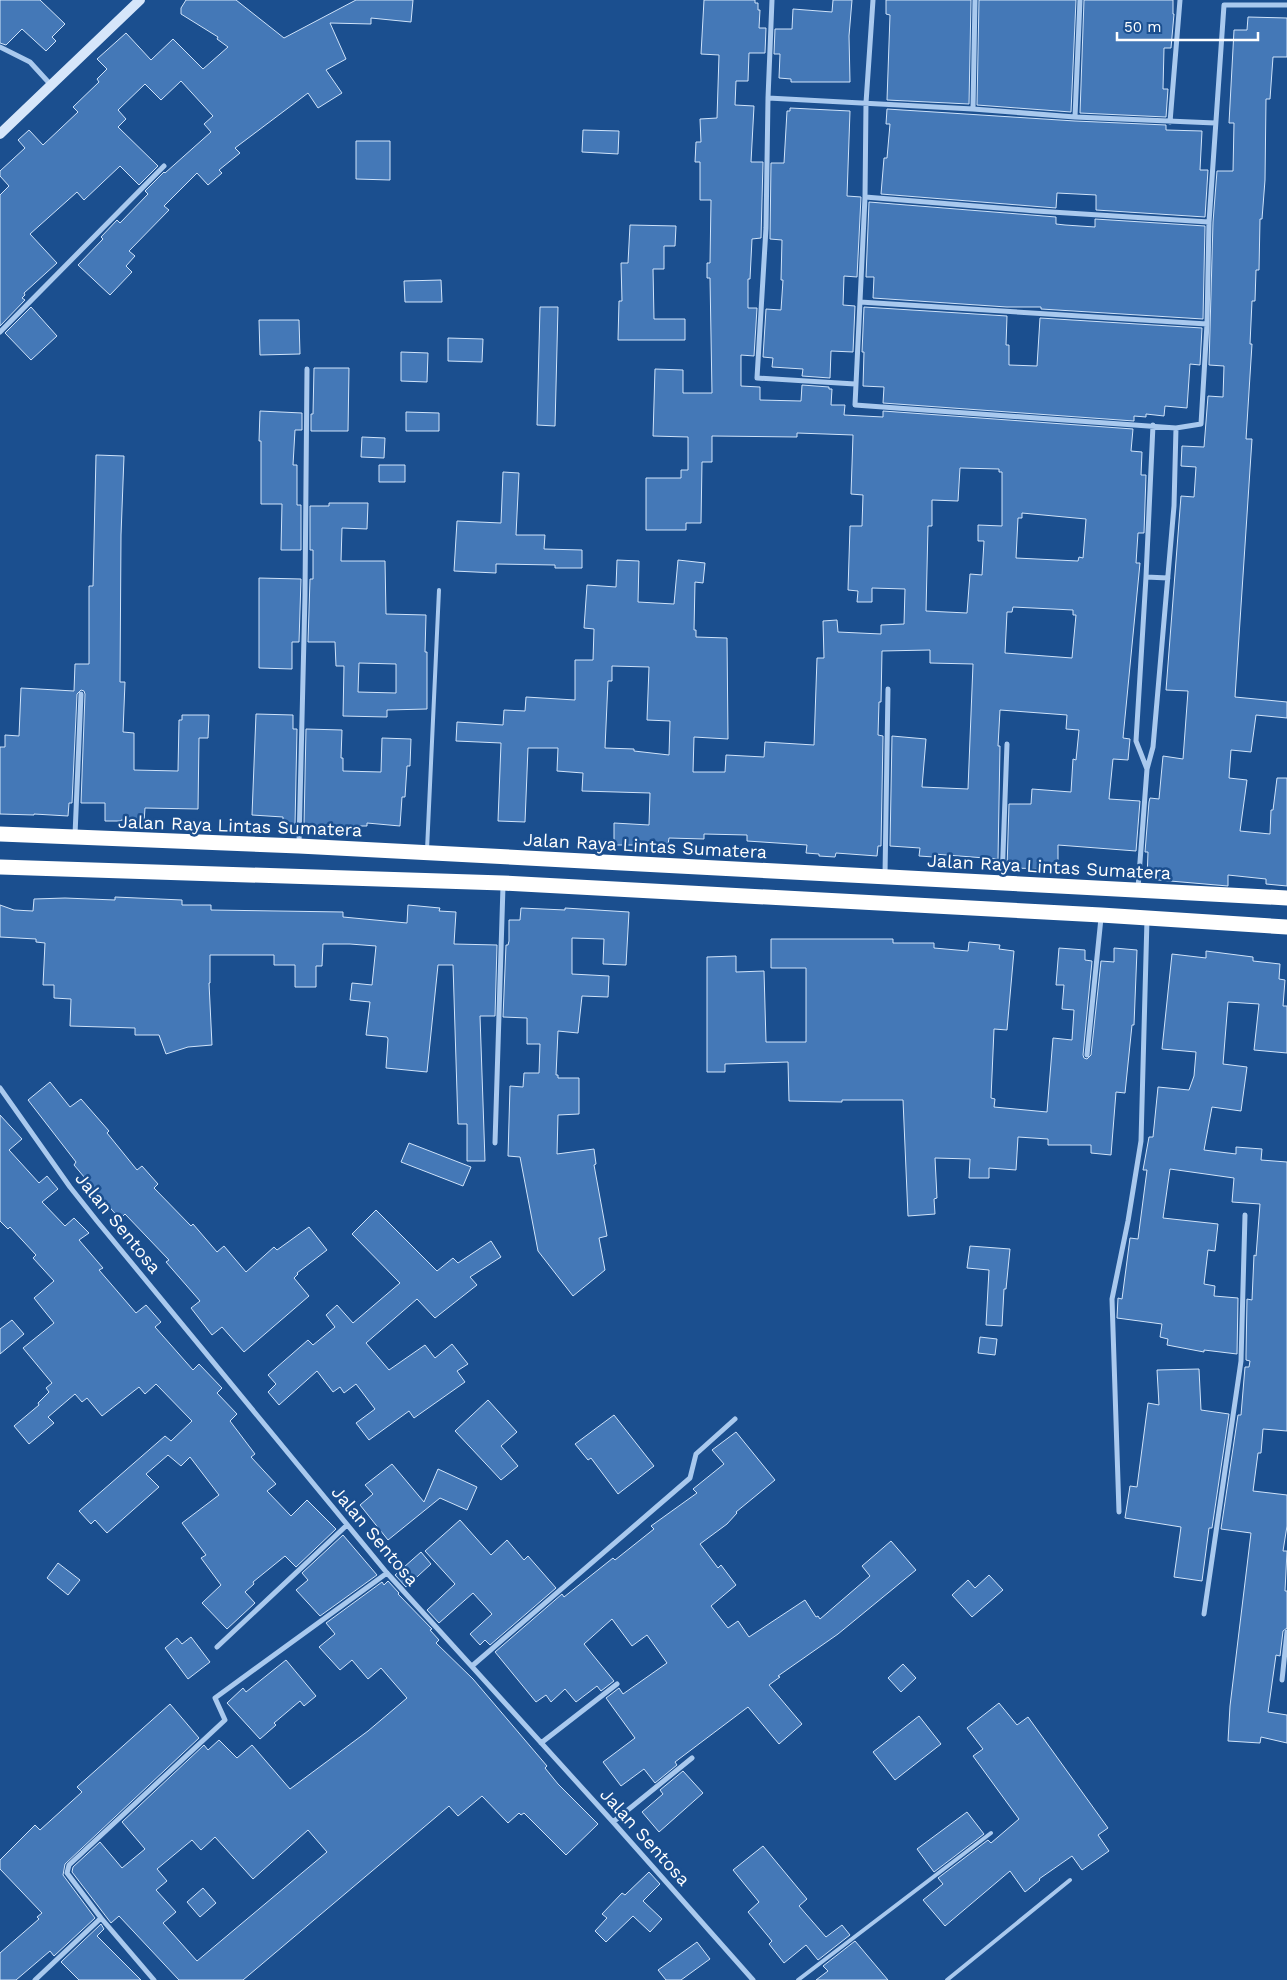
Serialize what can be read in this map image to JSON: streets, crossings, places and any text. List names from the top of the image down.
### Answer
{
  "streets": {
    "highway": ["Jalan Raya Lintas Sumatera"],
    "street": ["Jalan Sentosa"]
  },
  "scale_bar": "50 m"
}
